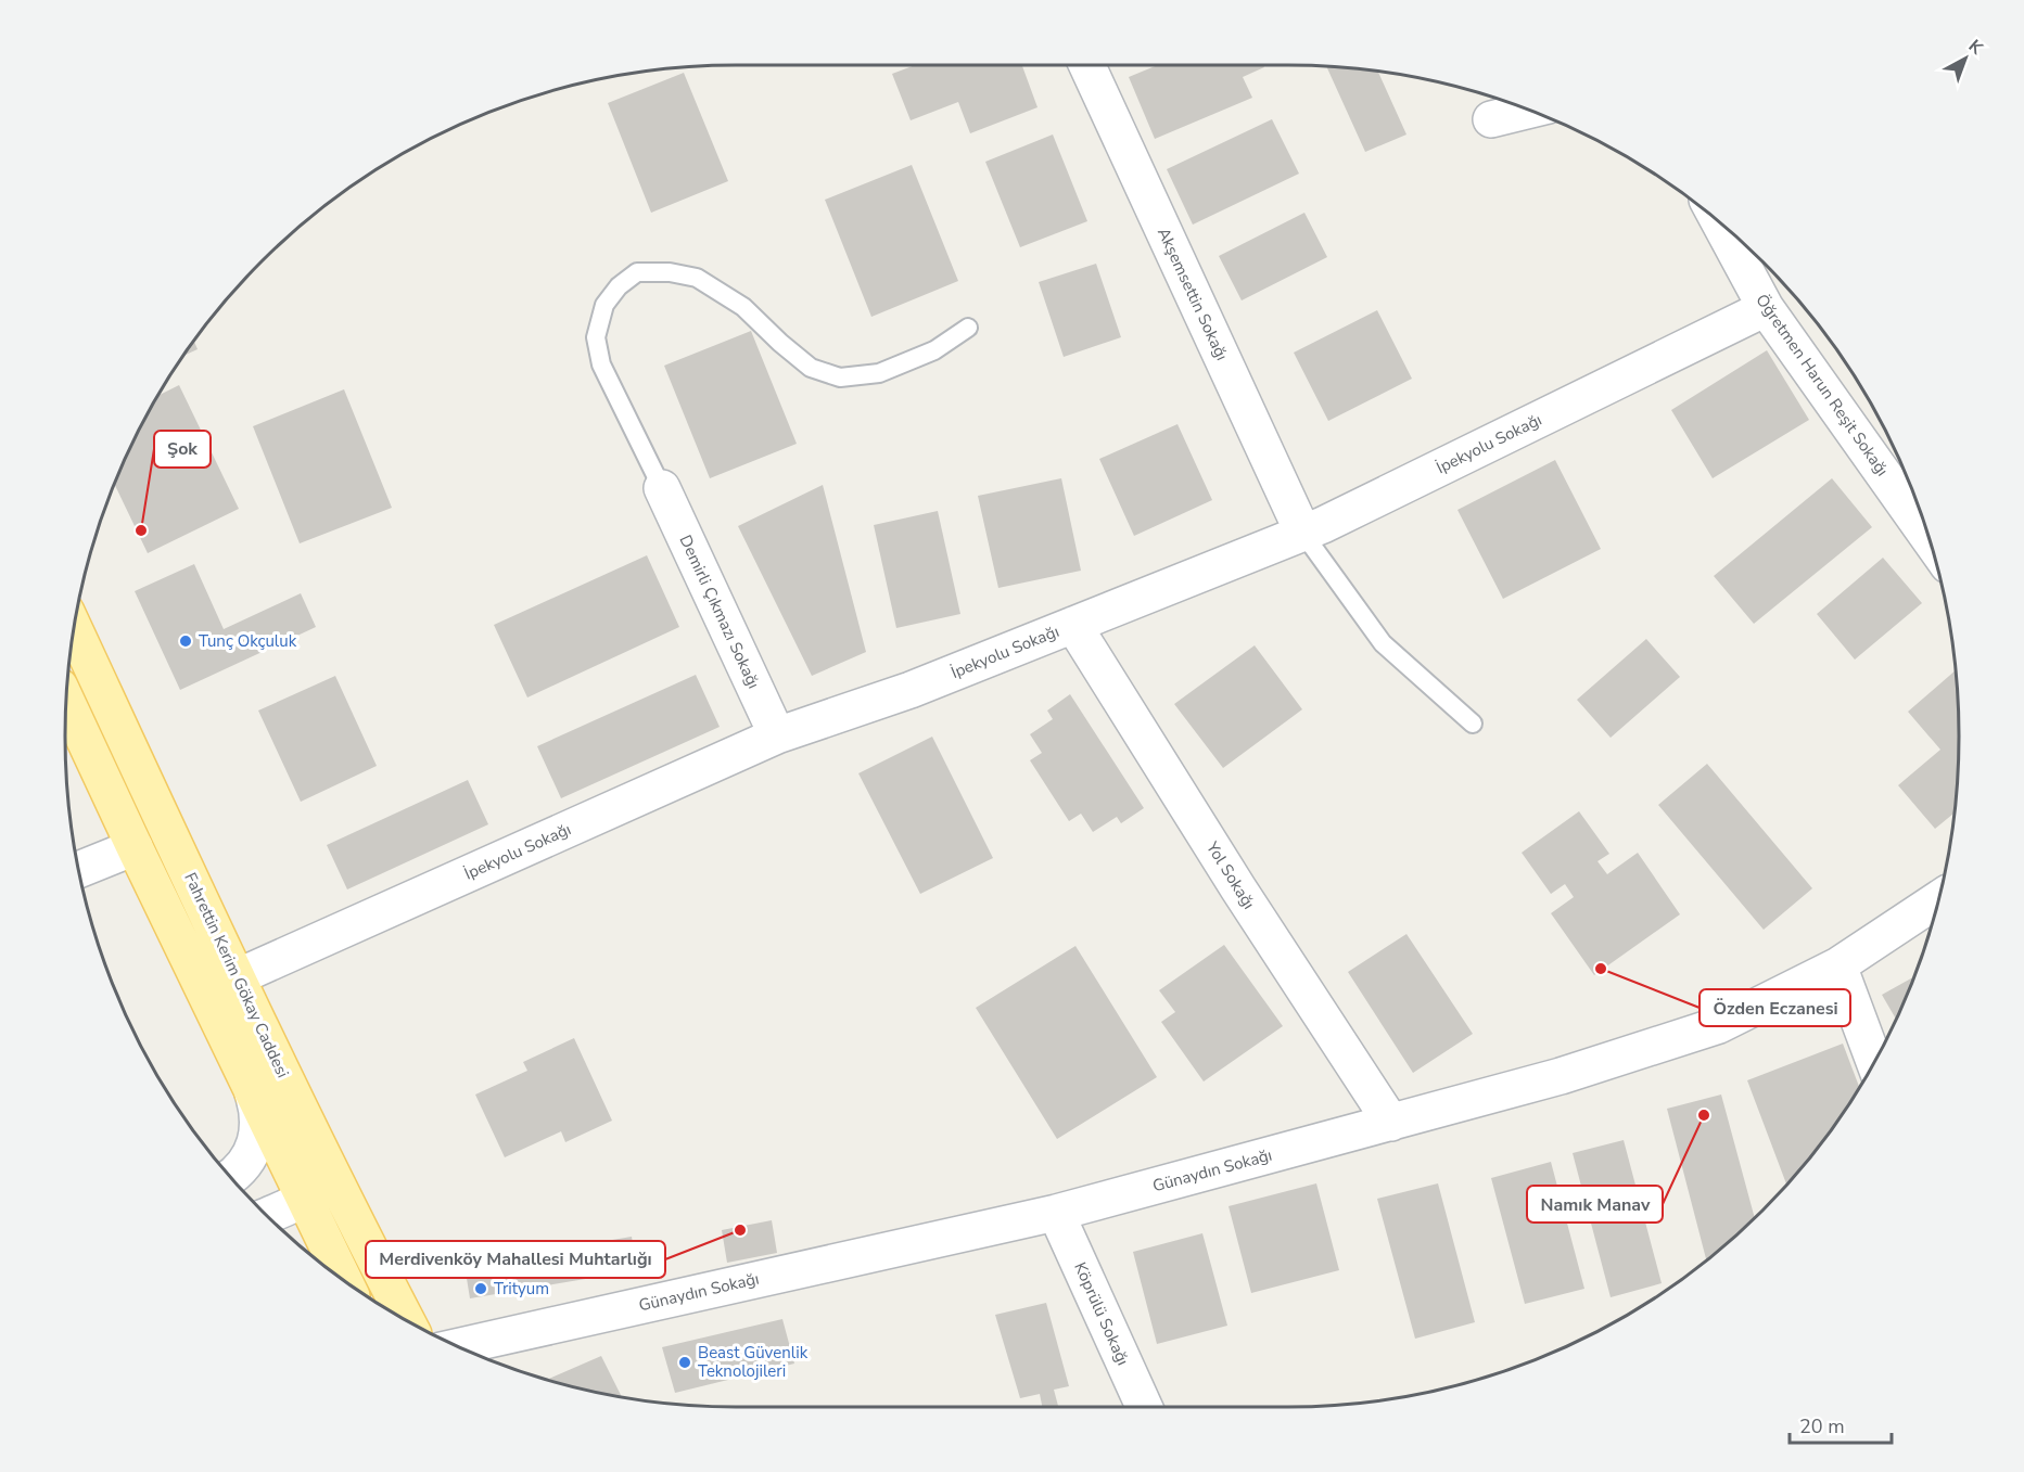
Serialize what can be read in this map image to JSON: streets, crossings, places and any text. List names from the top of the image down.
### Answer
{
  "streets": {
    "main road": ["Fahrettin Kerim Gökay Caddesi"],
    "street": [
      "Akşemsettin Sokağı",
      "Öğretmen Harun Reşit Sokağı",
      "İpekyolu Sokağı",
      "Demirli Çıkmazı Sokağı",
      "Yol Sokağı",
      "Günaydın Sokağı",
      "Köprülü Sokağı"
    ]
  },
  "crossings": [
    ["Akşemsettin Sokağı", "İpekyolu Sokağı"],
    ["Öğretmen Harun Reşit Sokağı", "İpekyolu Sokağı"],
    ["İpekyolu Sokağı", "Demirli Çıkmazı Sokağı"],
    ["İpekyolu Sokağı", "Yol Sokağı"],
    ["İpekyolu Sokağı", "Fahrettin Kerim Gökay Caddesi"],
    ["Yol Sokağı", "Günaydın Sokağı"],
    ["Günaydın Sokağı", "Köprülü Sokağı"]
  ],
  "places": [
    "Şok",
    "Tunç Okçuluk",
    "Özden Eczanesi",
    "Namık Manav",
    "Merdivenköy Mahallesi Muhtarlığı",
    "Trityum",
    "Beast Güvenlik Teknolojileri"
  ],
  "scale_bar": "20 m",
  "north": "top right"
}
